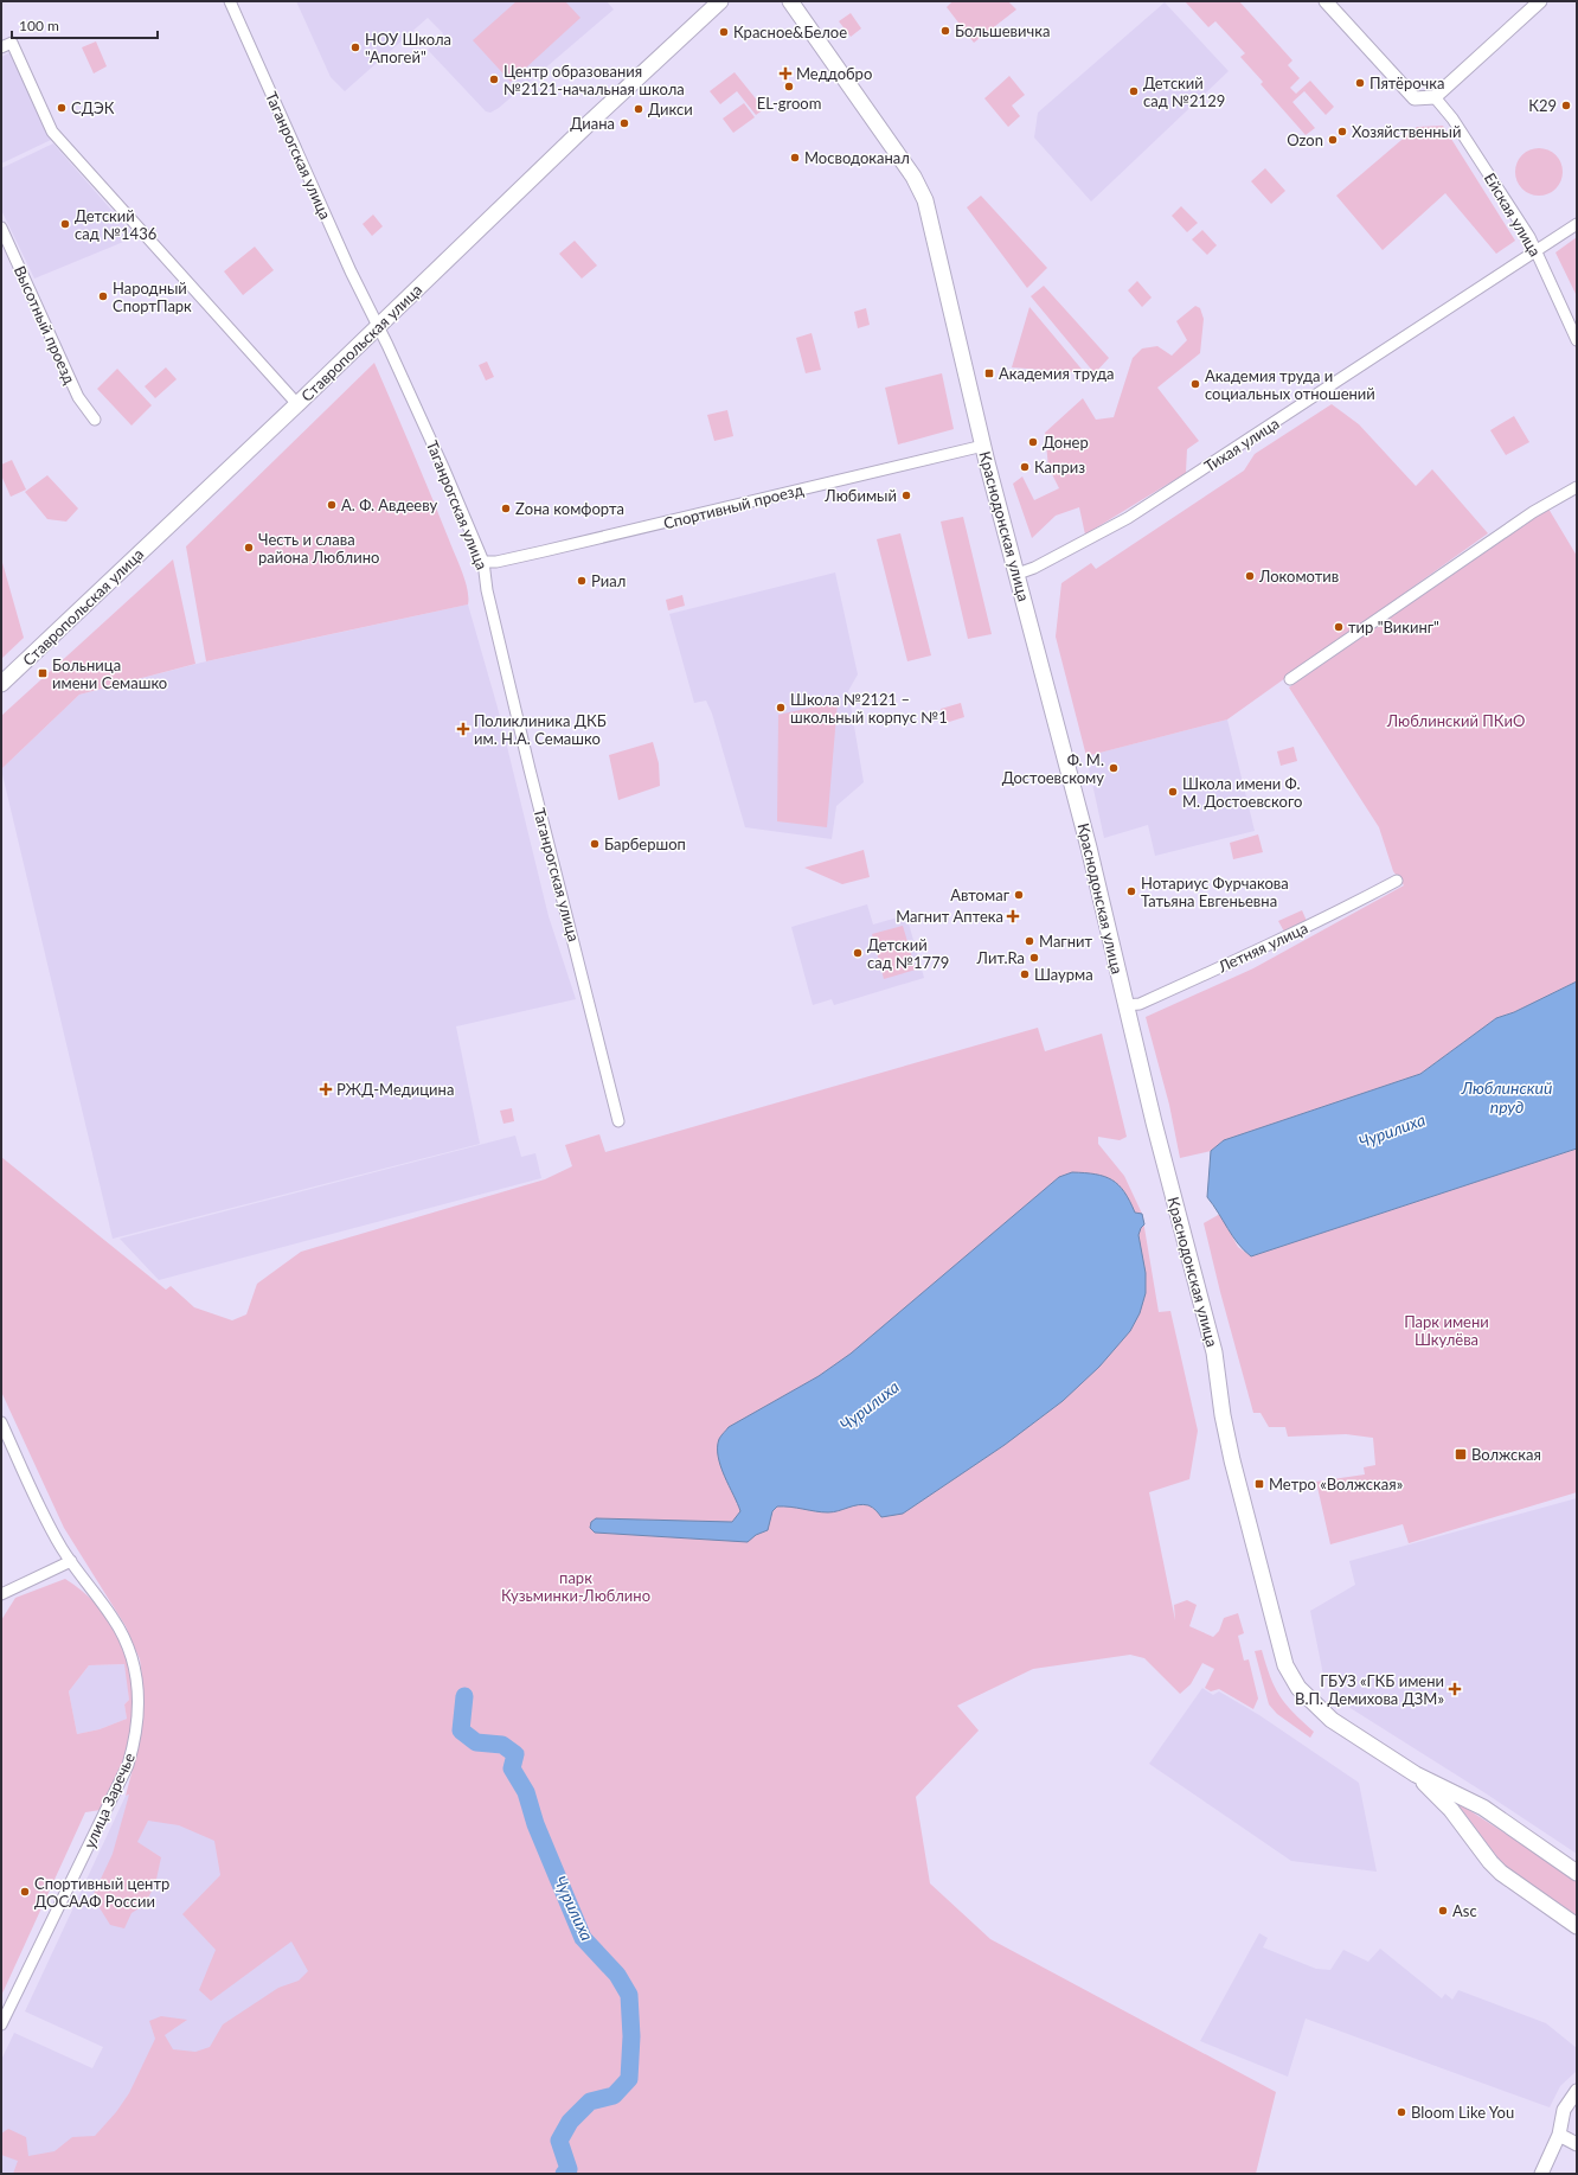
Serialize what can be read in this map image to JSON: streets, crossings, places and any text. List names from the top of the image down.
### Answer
{
  "streets": {
    "main road": ["Ставропольская улица", "Краснодонская улица"],
    "street": [
      "Таганрогская улица",
      "Ейская улица",
      "Высотный проезд",
      "Тихая улица",
      "Спортивный проезд",
      "Летняя улица",
      "улица Заречье"
    ]
  },
  "crossings": [
    ["Таганрогская улица", "Ставропольская улица"],
    ["Таганрогская улица", "Спортивный проезд"],
    ["Ейская улица", "Тихая улица"],
    ["Тихая улица", "Краснодонская улица"],
    ["Спортивный проезд", "Краснодонская улица"],
    ["Краснодонская улица", "Летняя улица"]
  ],
  "water": ["Люблинский пруд", "Чурилиха"],
  "parks": ["Люблинский ПКиО", "Парк имени Шкулёва", "парк Кузьминки-Люблино"],
  "places": {
    "other": [
      "Большевичка",
      "Красное&Белое",
      "НОУ Школа \"Апогей\"",
      "Центр образования №2121-начальная школа",
      "Пятёрочка",
      "EL-groom",
      "Детский сад №2129",
      "К29",
      "СДЭК",
      "Дикси",
      "Диана",
      "Хозяйственный",
      "Ozon",
      "Мосводоканал",
      "Детский сад №1436",
      "Народный СпортПарк",
      "Академия труда и социальных отношений",
      "Донер",
      "Каприз",
      "Любимый",
      "А. Ф. Авдееву",
      "Zона комфорта",
      "Честь и слава района Люблино",
      "Локомотив",
      "Риал",
      "тир \"Викинг\"",
      "Школа №2121 – школьный корпус №1",
      "Ф. М. Достоевскому",
      "Школа имени Ф. М. Достоевского",
      "Барбершоп",
      "Нотариус Фурчакова Татьяна Евгеньевна",
      "Автомаг",
      "Магнит",
      "Детский сад №1779",
      "Лит.Ra",
      "Шаурма",
      "Спортивный центр ДОСААФ России",
      "Asc",
      "Bloom Like You"
    ],
    "health": [
      "Меддобро",
      "Поликлиника ДКБ им. Н.А. Семашко",
      "Магнит Аптека",
      "РЖД-Медицина",
      "ГБУЗ «ГКБ имени В.П. Демихова ДЗМ»"
    ],
    "transit": [
      "Академия труда",
      "Больница имени Семашко",
      "Волжская",
      "Метро «Волжская»"
    ]
  },
  "scale_bar": "100 m"
}
